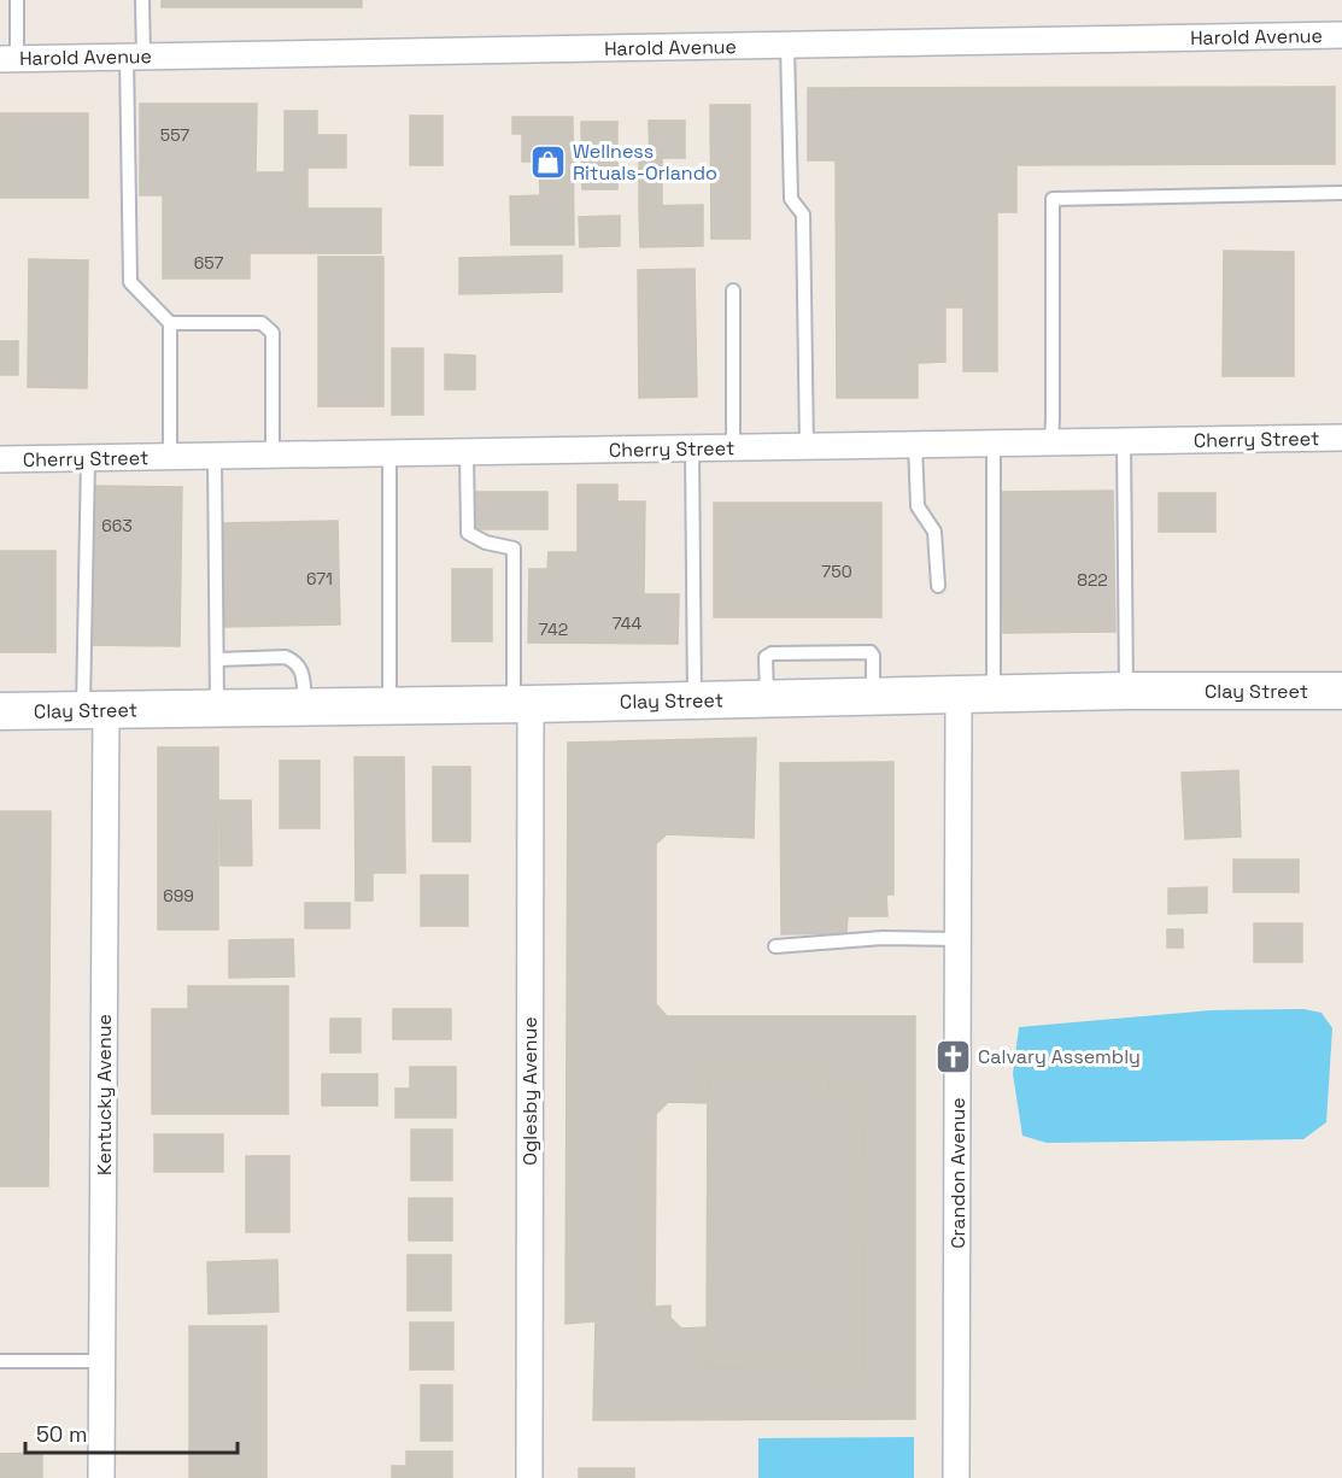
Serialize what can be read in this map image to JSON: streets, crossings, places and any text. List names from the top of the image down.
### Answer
{
  "streets": {
    "street": [
      "Harold Avenue",
      "Cherry Street",
      "Clay Street",
      "Oglesby Avenue",
      "Kentucky Avenue",
      "Crandon Avenue"
    ]
  },
  "crossings": [
    ["Clay Street", "Oglesby Avenue"],
    ["Clay Street", "Kentucky Avenue"],
    ["Clay Street", "Crandon Avenue"]
  ],
  "places": {
    "shop": ["Wellness Rituals-Orlando"],
    "church": ["Calvary Assembly"]
  },
  "house_numbers": [
    "557",
    "657",
    "663",
    "750",
    "671",
    "822",
    "744",
    "742",
    "699"
  ],
  "scale_bar": "50 m"
}
